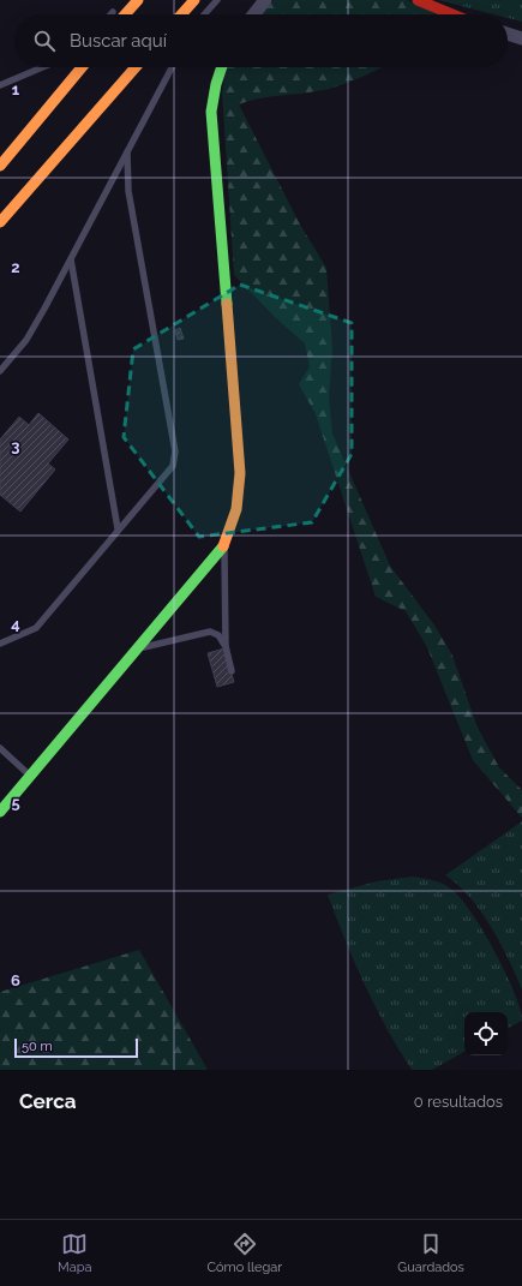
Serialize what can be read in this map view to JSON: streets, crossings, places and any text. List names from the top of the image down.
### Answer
{
  "scale_bar": "50 m",
  "page": {
    "search": "Buscar aquí",
    "scale": "50 m",
    "heading": ["Cerca", "0 resultados"],
    "nav": ["Mapa", "Cómo llegar", "Guardados"]
  },
  "grid": {
    "rows": [
      "1",
      "2",
      "3",
      "4",
      "5",
      "6"
    ]
  }
}
